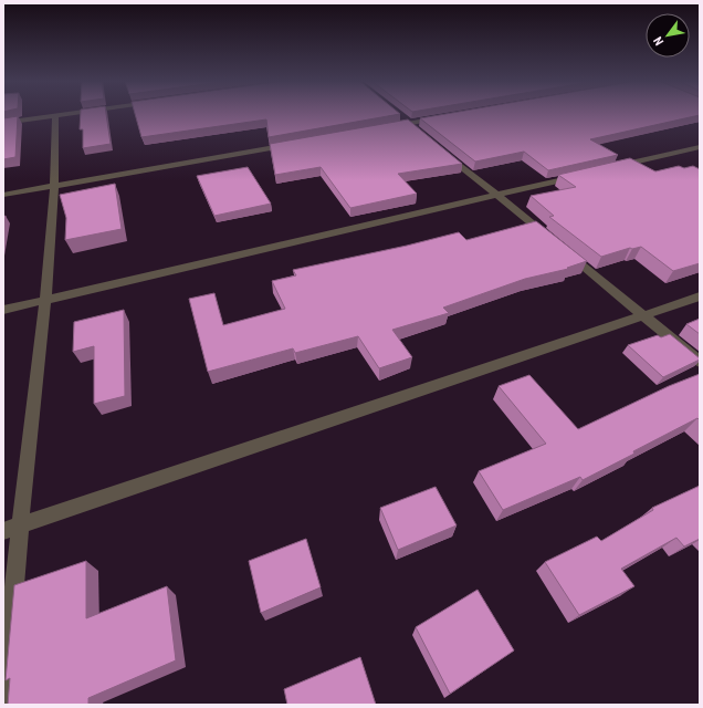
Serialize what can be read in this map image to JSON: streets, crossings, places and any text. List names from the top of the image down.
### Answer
{
  "north": "bottom left"
}
